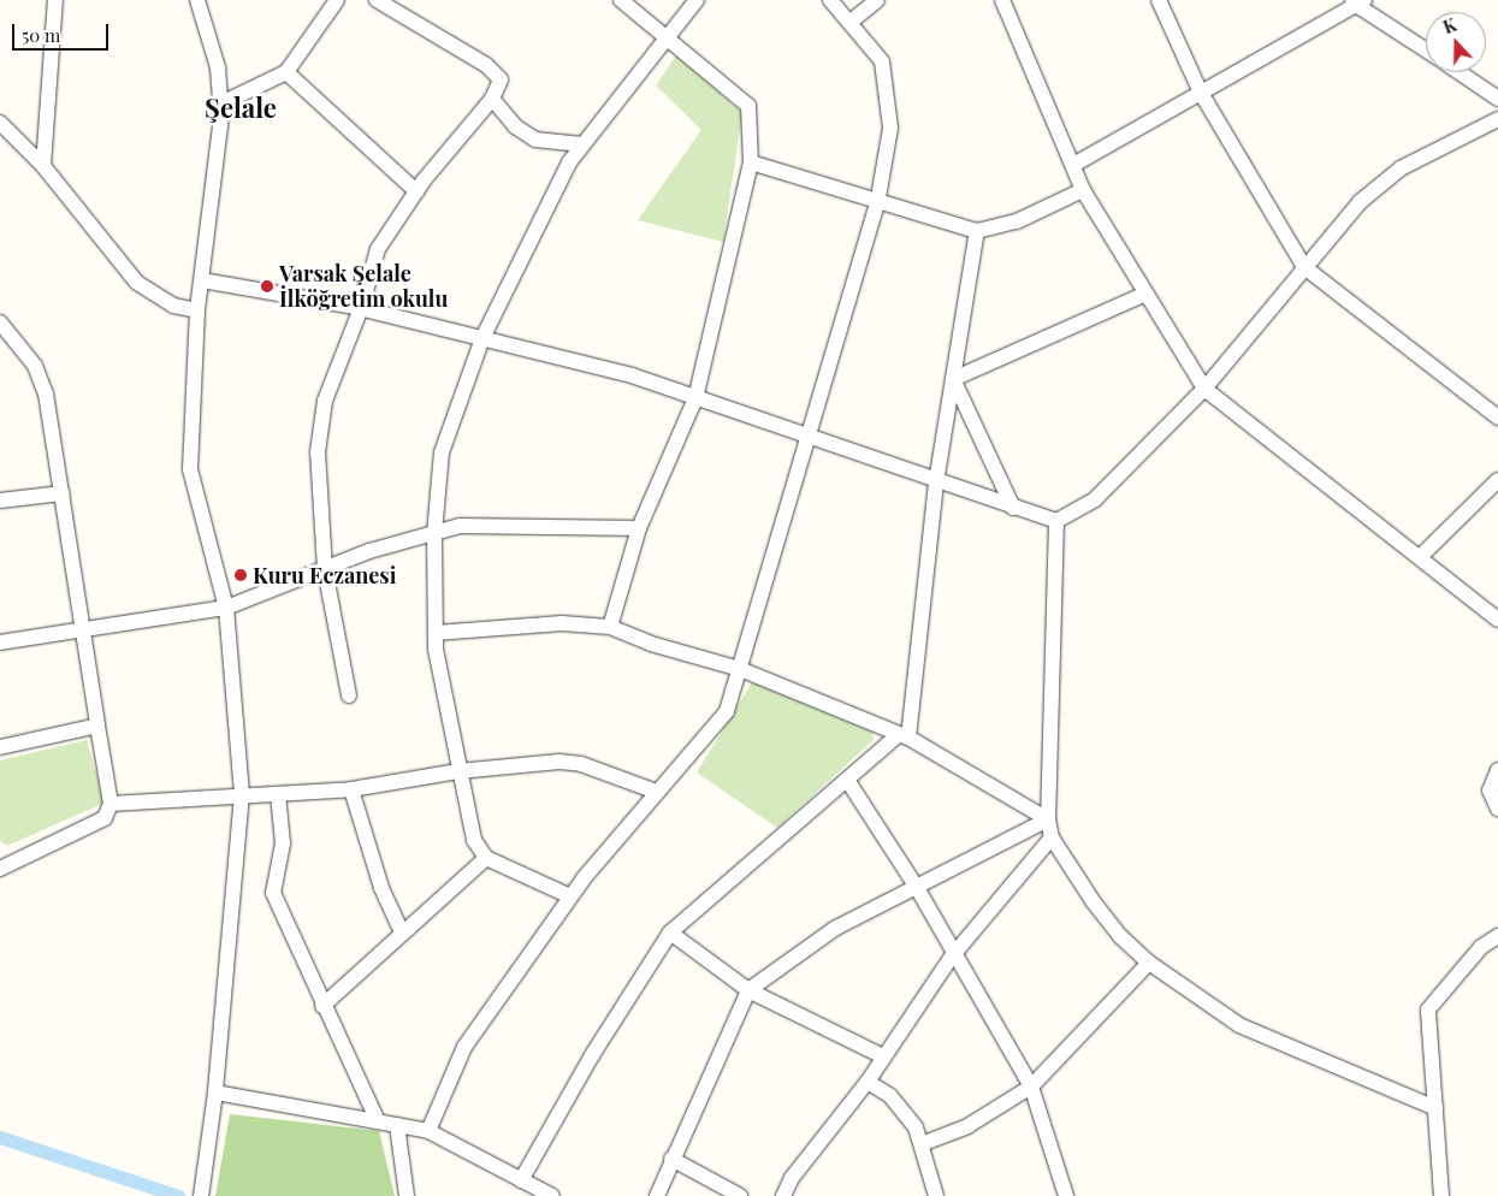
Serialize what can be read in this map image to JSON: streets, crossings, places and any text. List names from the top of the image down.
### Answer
{
  "districts": ["Şelale"],
  "places": ["Varsak Şelale İlköğretim okulu", "Kuru Eczanesi"],
  "scale_bar": "50 m",
  "north": "top"
}
